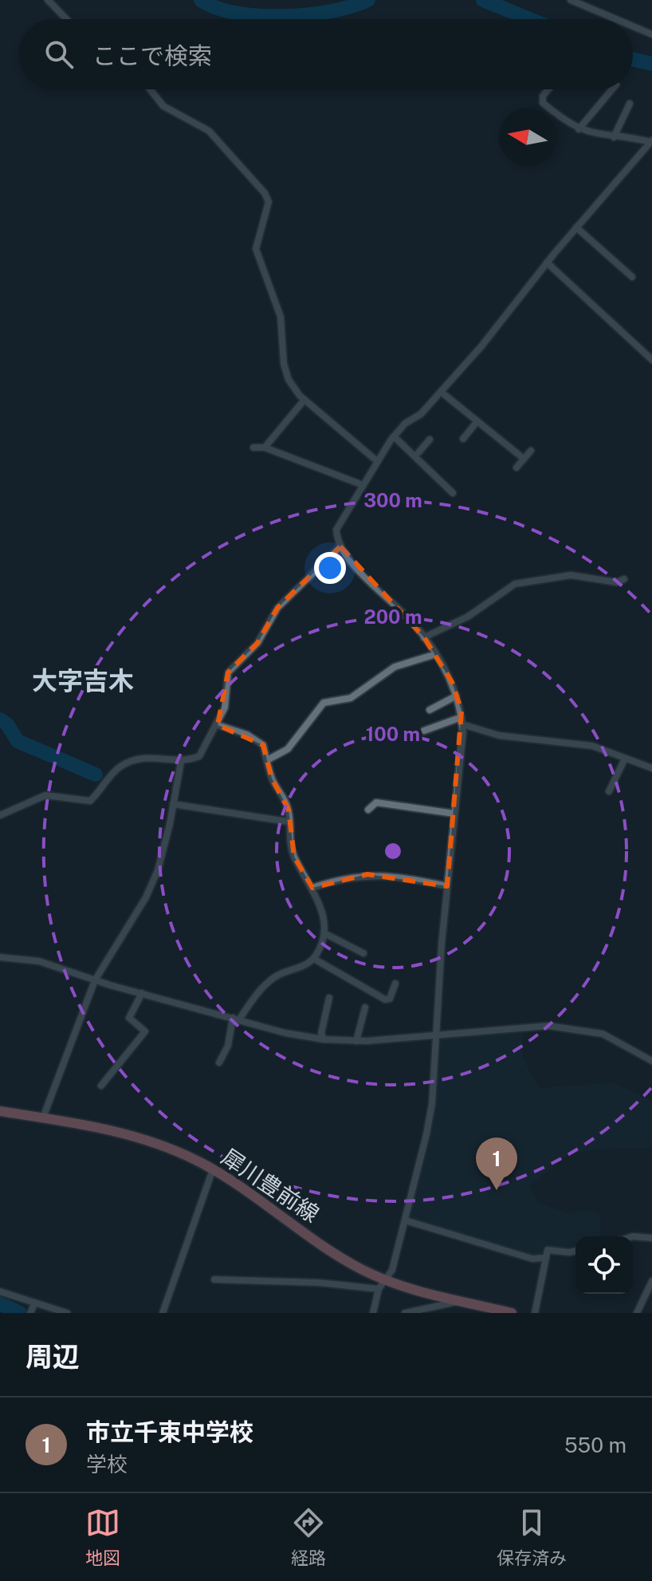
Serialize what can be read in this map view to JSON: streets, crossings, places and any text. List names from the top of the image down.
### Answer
{
  "streets": {
    "main road": ["犀川豊前線"]
  },
  "districts": ["大字吉木"],
  "north": "left",
  "page": {
    "search": "ここで検索",
    "pins": "1",
    "heading": "周辺",
    "list": [
      {
        "mark": "1",
        "name": "市立千束中学校",
        "note": "学校",
        "value": "550 m"
      }
    ],
    "nav": ["地図", "経路", "保存済み"]
  },
  "rings": ["300 m", "200 m", "100 m"]
}
